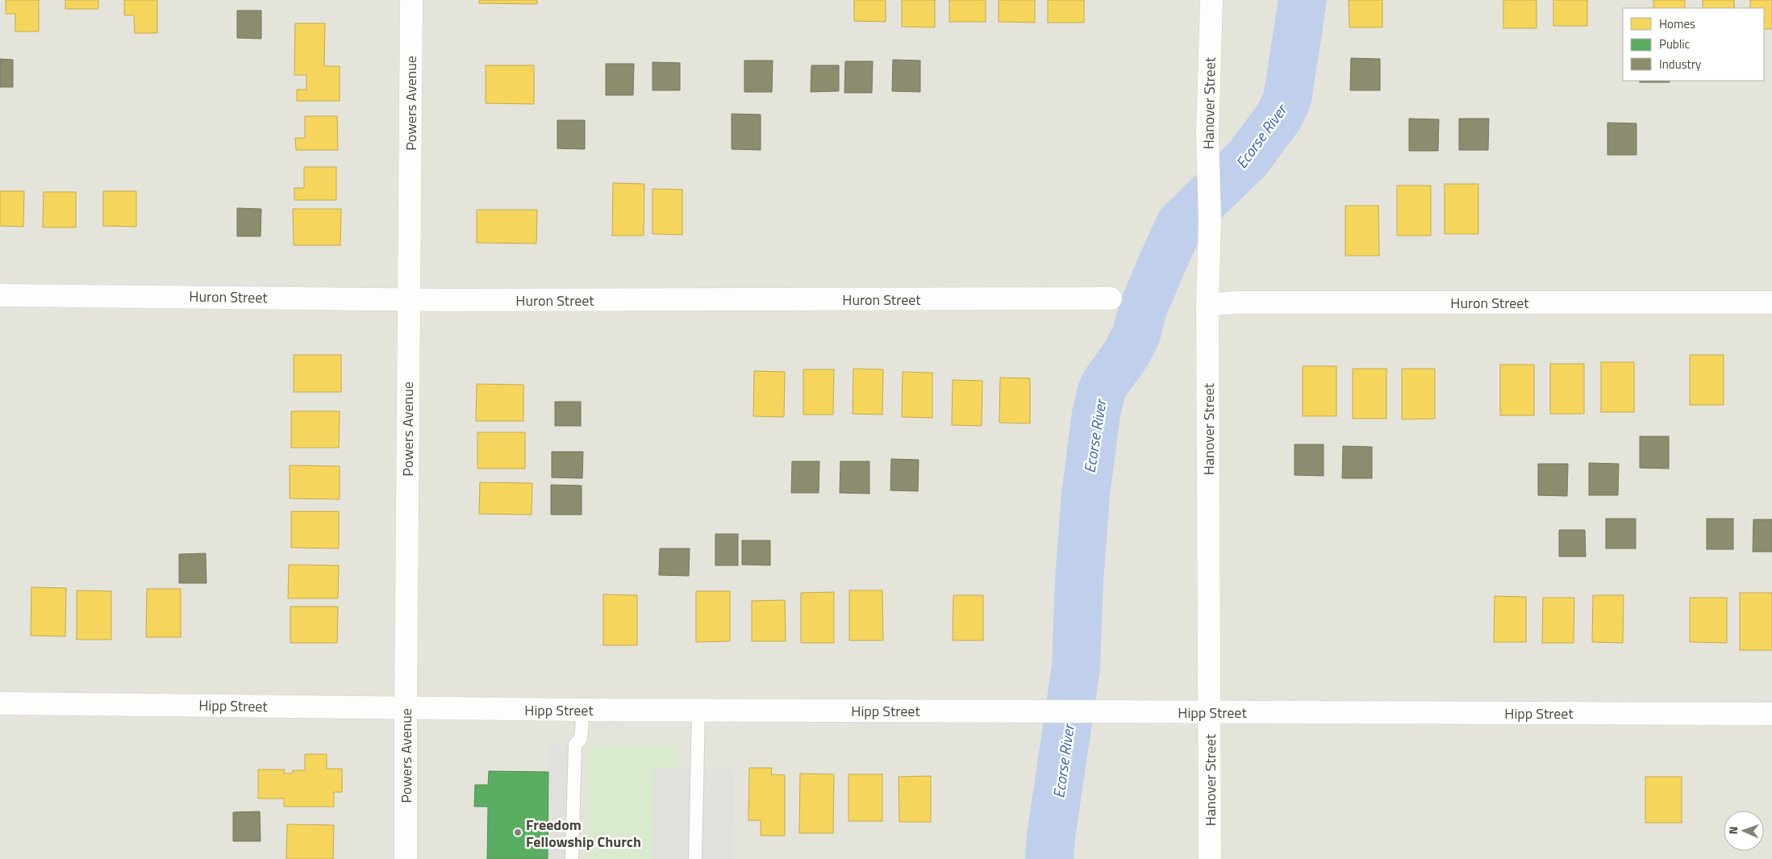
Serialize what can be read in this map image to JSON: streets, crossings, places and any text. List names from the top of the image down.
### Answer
{
  "streets": {
    "street": [
      "Powers Avenue",
      "Hanover Street",
      "Huron Street",
      "Hipp Street"
    ]
  },
  "crossings": [
    ["Powers Avenue", "Huron Street"],
    ["Powers Avenue", "Hipp Street"],
    ["Hanover Street", "Huron Street"],
    ["Hanover Street", "Hipp Street"]
  ],
  "water": ["Ecorse River"],
  "places": ["Freedom Fellowship Church"],
  "legend": ["Homes", "Public", "Industry"],
  "north": "left"
}
